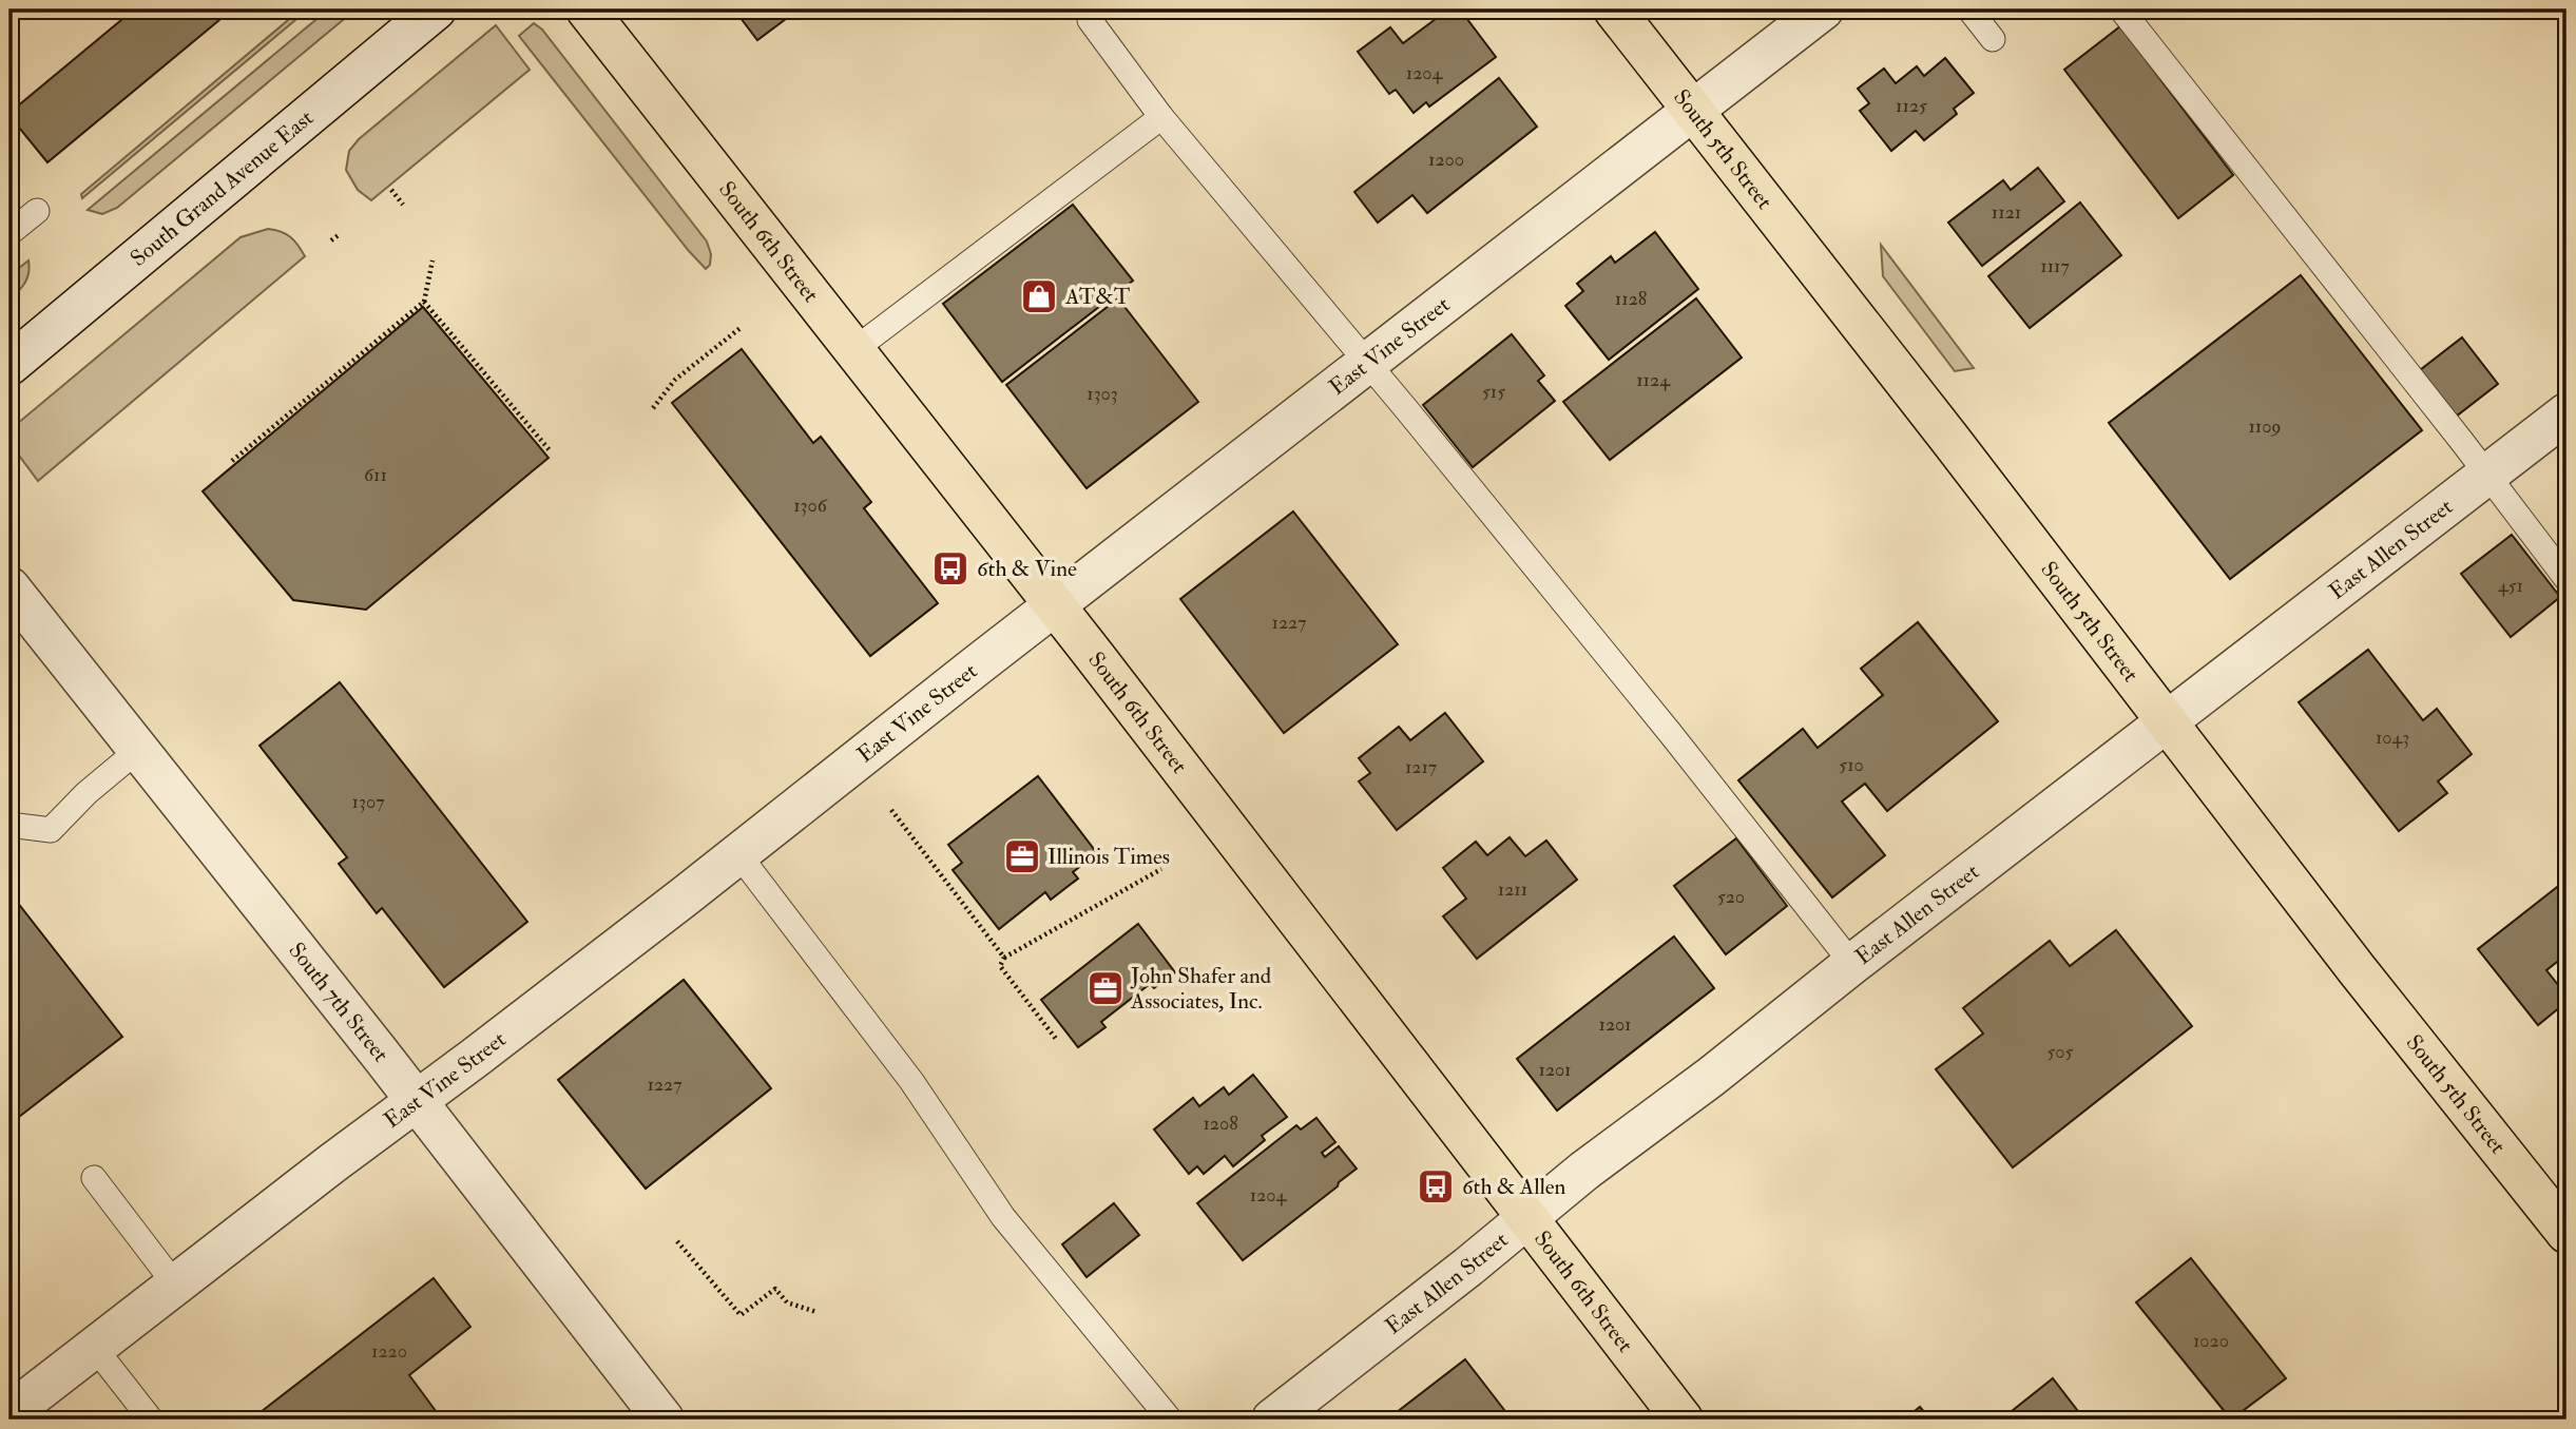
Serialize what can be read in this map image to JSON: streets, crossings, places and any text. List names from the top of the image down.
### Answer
{
  "streets": {
    "main road": ["South 5th Street", "South 6th Street"],
    "street": [
      "South Grand Avenue East",
      "East Vine Street",
      "East Allen Street",
      "South 7th Street"
    ]
  },
  "crossings": [
    ["South 5th Street", "East Vine Street"],
    ["South 5th Street", "East Allen Street"],
    ["South 6th Street", "East Vine Street"],
    ["South 6th Street", "East Allen Street"],
    ["East Vine Street", "South 7th Street"]
  ],
  "places": {
    "shop": ["AT&T"],
    "bus stop": ["6th & Vine", "6th & Allen"],
    "office": ["Illinois Times", "John Shafer and Associates, Inc."]
  },
  "house_numbers": [
    "1204",
    "1125",
    "1200",
    "1121",
    "1117",
    "1128",
    "1124",
    "515",
    "1303",
    "1109",
    "611",
    "1306",
    "451",
    "1227",
    "1043",
    "510",
    "1217",
    "1307",
    "1211",
    "520",
    "1201",
    "505",
    "1201",
    "1227",
    "1208",
    "1204",
    "1020",
    "1220"
  ]
}
